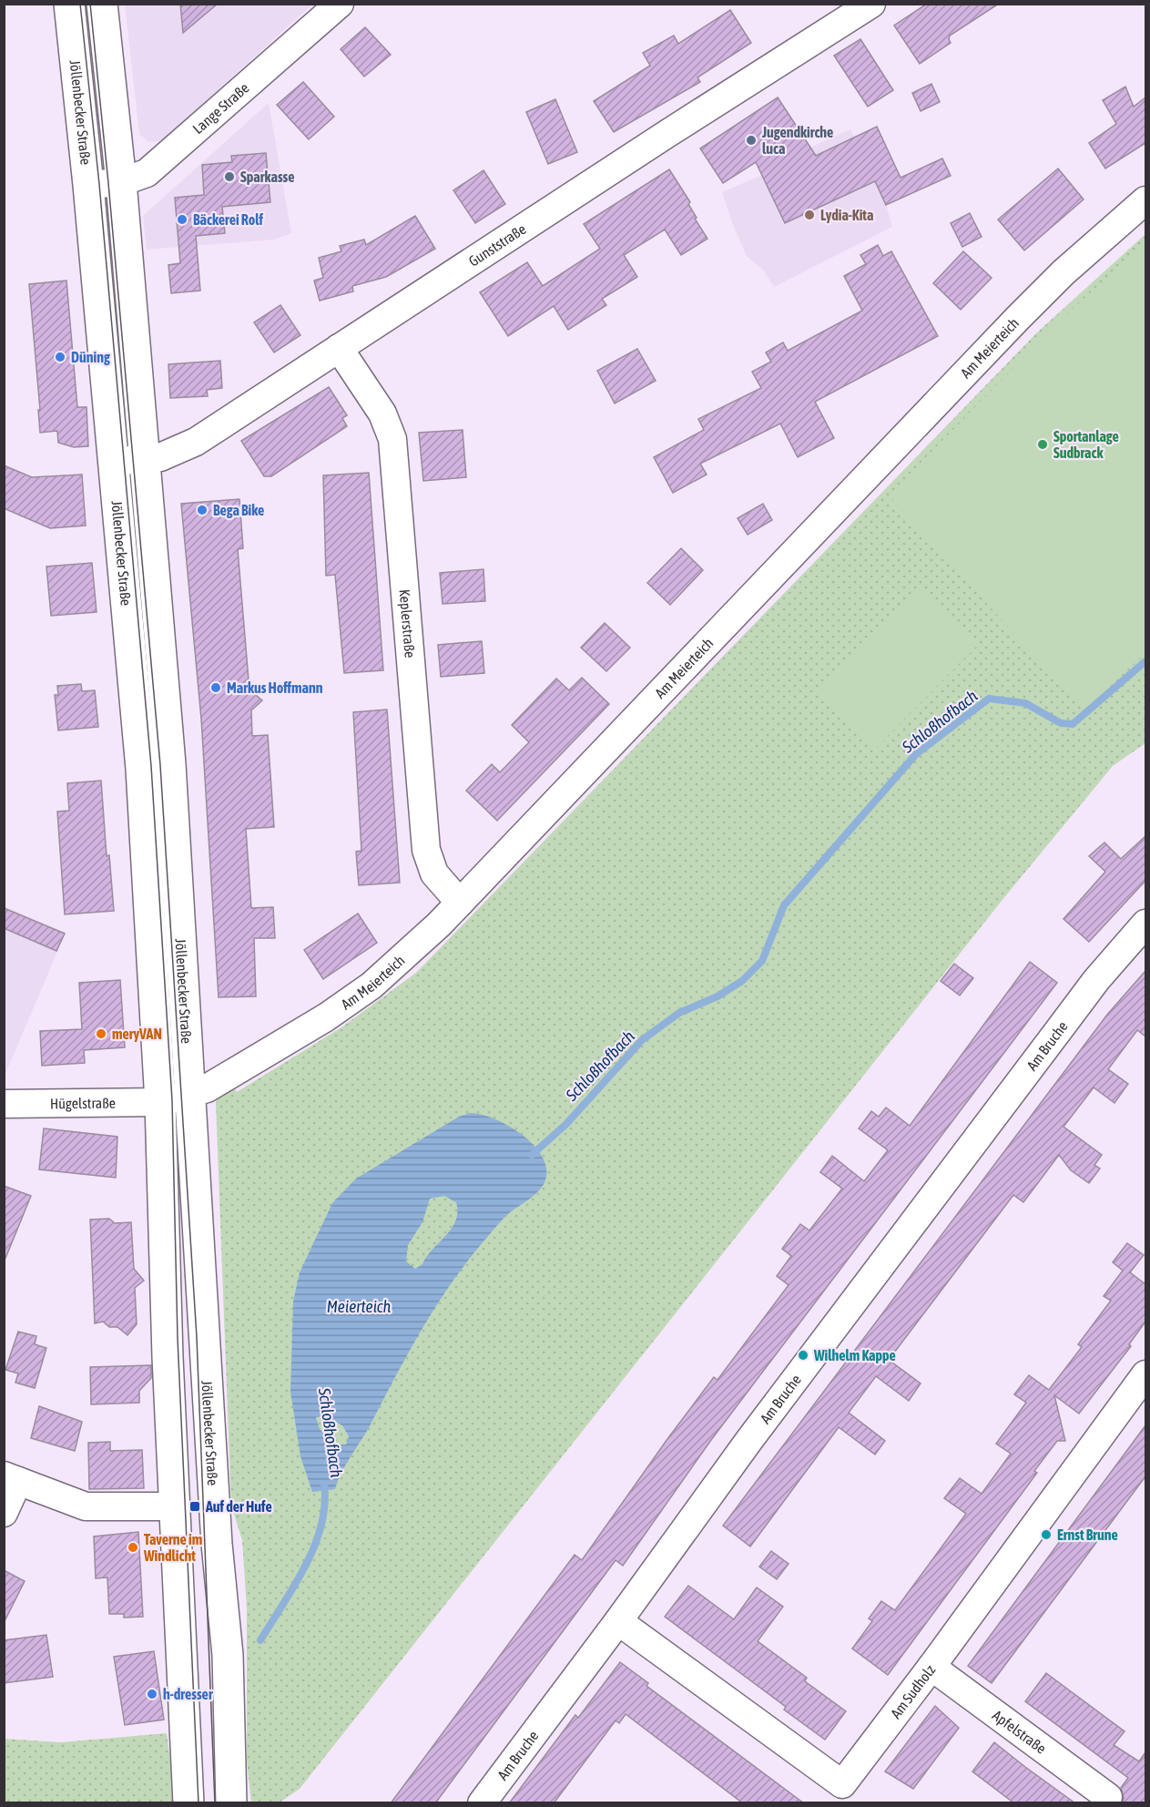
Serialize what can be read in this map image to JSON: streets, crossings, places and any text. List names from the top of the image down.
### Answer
{
  "streets": {
    "main road": ["Jöllenbecker Straße"],
    "street": [
      "Lange Straße",
      "Gunststraße",
      "Am Meierteich",
      "Keplerstraße",
      "Am Bruche",
      "Hügelstraße",
      "Am Sudholz",
      "Apfelstraße"
    ]
  },
  "crossings": [
    ["Lange Straße", "Jöllenbecker Straße"],
    ["Jöllenbecker Straße", "Gunststraße"],
    ["Jöllenbecker Straße", "Am Meierteich"],
    ["Jöllenbecker Straße", "Hügelstraße"],
    ["Gunststraße", "Keplerstraße"],
    ["Am Meierteich", "Keplerstraße"],
    ["Am Bruche", "Am Sudholz"],
    ["Am Sudholz", "Apfelstraße"]
  ],
  "water": ["Schloßhofbach", "Meierteich"],
  "places": {
    "other": [
      "Jugendkirche luca",
      "Sparkasse",
      "Lydia-Kita",
      "Bäckerei Rolf",
      "Düning",
      "Sportanlage Sudbrack",
      "Bega Bike",
      "Markus Hoffmann",
      "meryVAN",
      "Wilhelm Kappe",
      "Ernst Brune",
      "Taverne im Windlicht",
      "h-dresser"
    ],
    "transit": ["Auf der Hufe"]
  }
}
